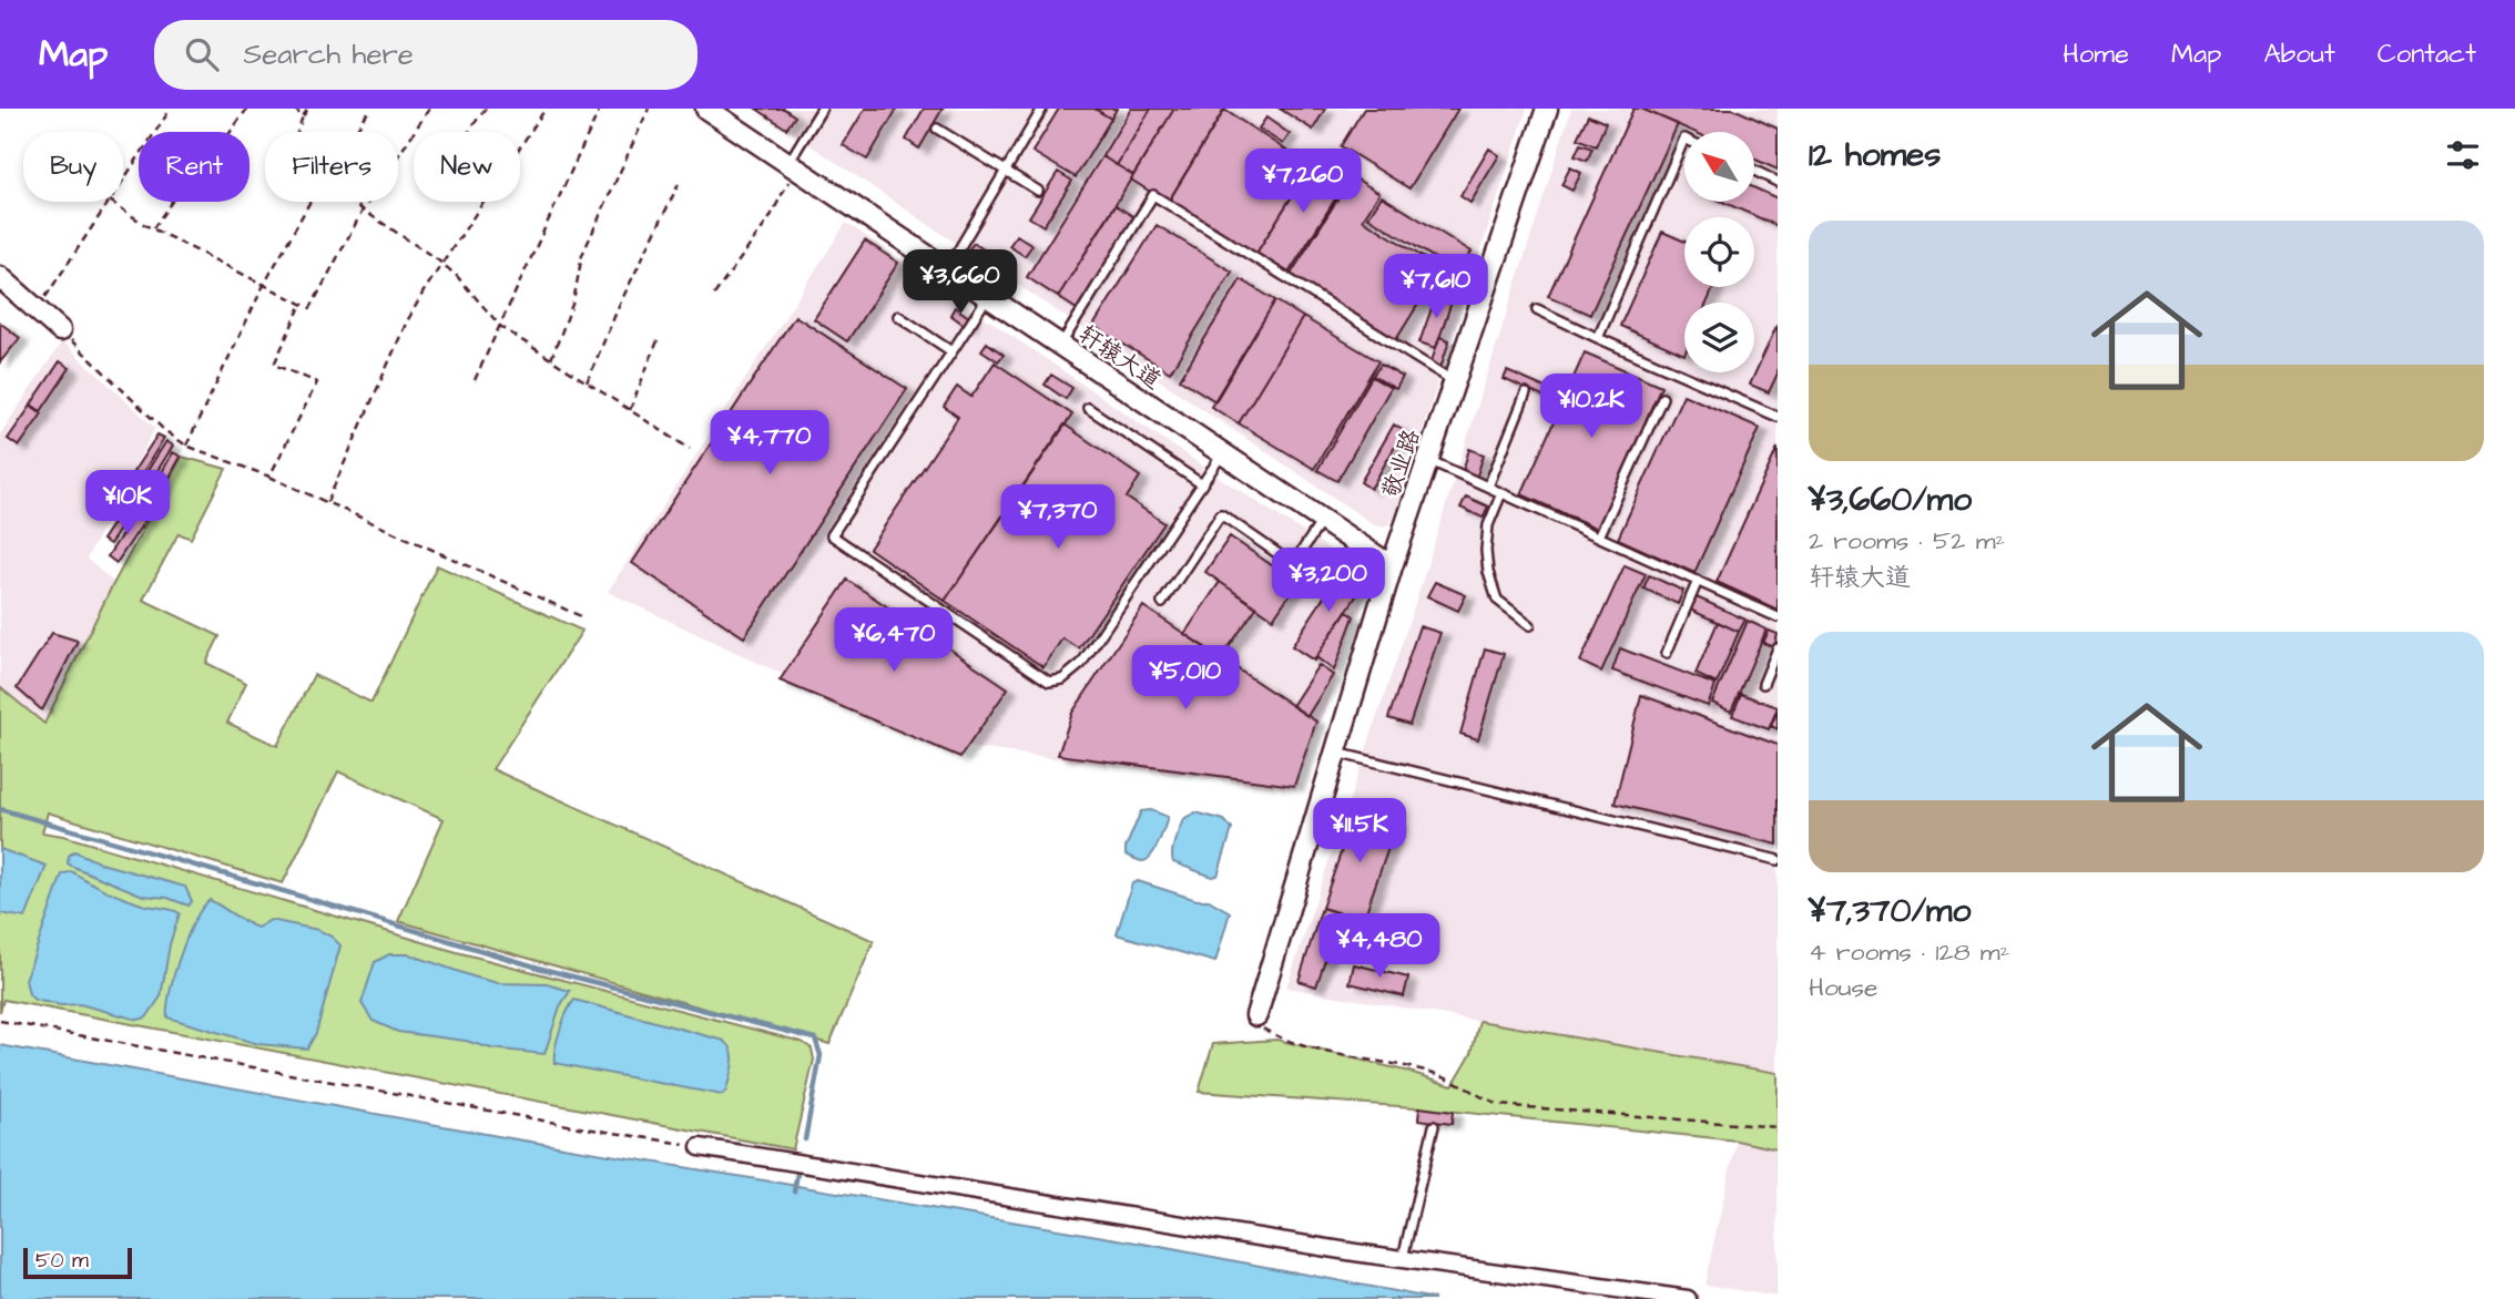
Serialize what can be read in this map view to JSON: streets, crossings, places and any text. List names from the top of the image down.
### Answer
{
  "streets": {
    "street": ["轩辕大道", "敬业路"]
  },
  "crossings": [
    ["轩辕大道", "敬业路"]
  ],
  "scale_bar": "50 m",
  "north": "top left",
  "page": {
    "header": "Map",
    "search": "Search here",
    "nav": [
      "Home",
      "Map",
      "About",
      "Contact"
    ],
    "heading": "12 homes",
    "chip": [
      "Buy",
      "Rent",
      "Filters",
      "New"
    ],
    "price": [
      "¥7,260",
      "¥3,660",
      "¥7,610",
      "¥10.2K",
      "¥4,770",
      "¥10K",
      "¥7,370",
      "¥3,200",
      "¥6,470",
      "¥5,010",
      "¥11.5K",
      "¥4,480"
    ],
    "list": [
      {
        "name": "¥3,660/mo",
        "note": "2 rooms · 52 m² · 轩辕大道"
      },
      {
        "name": "¥7,370/mo",
        "note": "4 rooms · 128 m² · House"
      }
    ],
    "scale": "50 m"
  }
}
